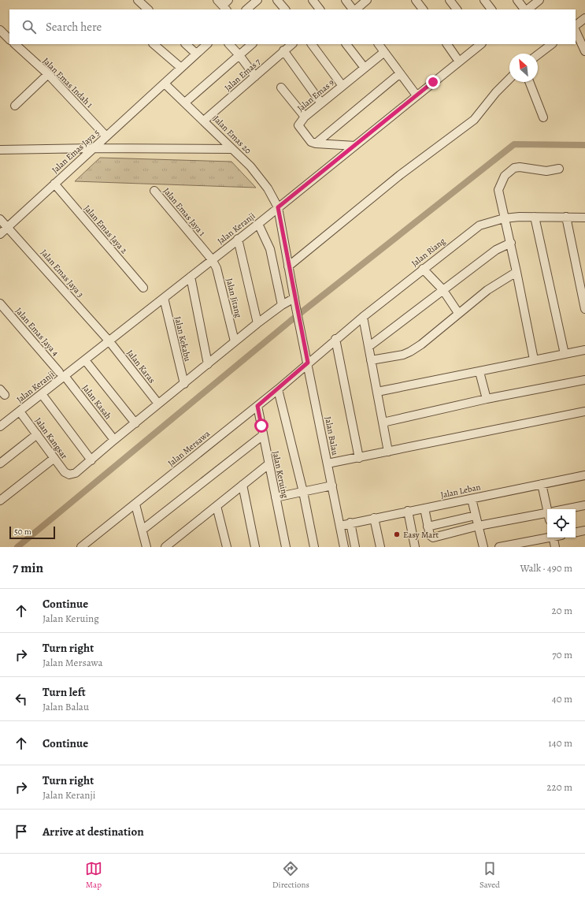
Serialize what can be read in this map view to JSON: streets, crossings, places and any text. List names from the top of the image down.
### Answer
{
  "streets": {
    "street": [
      "Jalan Emas 7",
      "Jalan Emas Indah 1",
      "Jalan Emas 9",
      "Jalan Emas 20",
      "Jalan Emas Jaya 5",
      "Jalan Emas Jaya 1",
      "Jalan Keranji",
      "Jalan Emas Jaya 2",
      "Jalan Riang",
      "Jalan Emas Jaya 3",
      "Jalan Jitang",
      "Jalan Emas Jaya 4",
      "Jalan Kekabu",
      "Jalan Karas",
      "Jalan Kasah",
      "Jalan Balau",
      "Jalan Kangsar",
      "Jalan Mersawa",
      "Jalan Keruing",
      "Jalan Leban"
    ]
  },
  "crossings": [
    ["Jalan Emas 7", "Jalan Emas 20"],
    ["Jalan Emas Indah 1", "Jalan Emas Jaya 5"],
    ["Jalan Emas 20", "Jalan Emas Jaya 5"],
    ["Jalan Emas 20", "Jalan Keranji"],
    ["Jalan Emas 20", "Jalan Balau"],
    ["Jalan Emas Jaya 5", "Jalan Emas Jaya 2"],
    ["Jalan Emas Jaya 5", "Jalan Emas Jaya 3"],
    ["Jalan Emas Jaya 1", "Jalan Keranji"],
    ["Jalan Emas Jaya 1", "Jalan Jitang"],
    ["Jalan Keranji", "Jalan Emas Jaya 3"],
    ["Jalan Keranji", "Jalan Jitang"],
    ["Jalan Keranji", "Jalan Emas Jaya 4"],
    ["Jalan Keranji", "Jalan Kekabu"],
    ["Jalan Keranji", "Jalan Karas"],
    ["Jalan Keranji", "Jalan Kasah"],
    ["Jalan Keranji", "Jalan Balau"],
    ["Jalan Keranji", "Jalan Kangsar"],
    ["Jalan Riang", "Jalan Balau"],
    ["Jalan Riang", "Jalan Mersawa"],
    ["Jalan Emas Jaya 3", "Jalan Karas"],
    ["Jalan Emas Jaya 4", "Jalan Kasah"],
    ["Jalan Balau", "Jalan Mersawa"],
    ["Jalan Balau", "Jalan Leban"],
    ["Jalan Mersawa", "Jalan Keruing"]
  ],
  "places": ["Easy Mart"],
  "scale_bar": "50 m",
  "north": "top left",
  "page": {
    "search": "Search here",
    "scale": "50 m",
    "heading": ["7 min", "Walk · 490 m"],
    "list": [
      ["Continue", "Jalan Keruing", "20 m"],
      ["Turn right", "Jalan Mersawa", "70 m"],
      ["Turn left", "Jalan Balau", "40 m"],
      ["Continue", "140 m"],
      ["Turn right", "Jalan Keranji", "220 m"],
      "Arrive at destination"
    ],
    "nav": ["Map", "Directions", "Saved"]
  }
}
